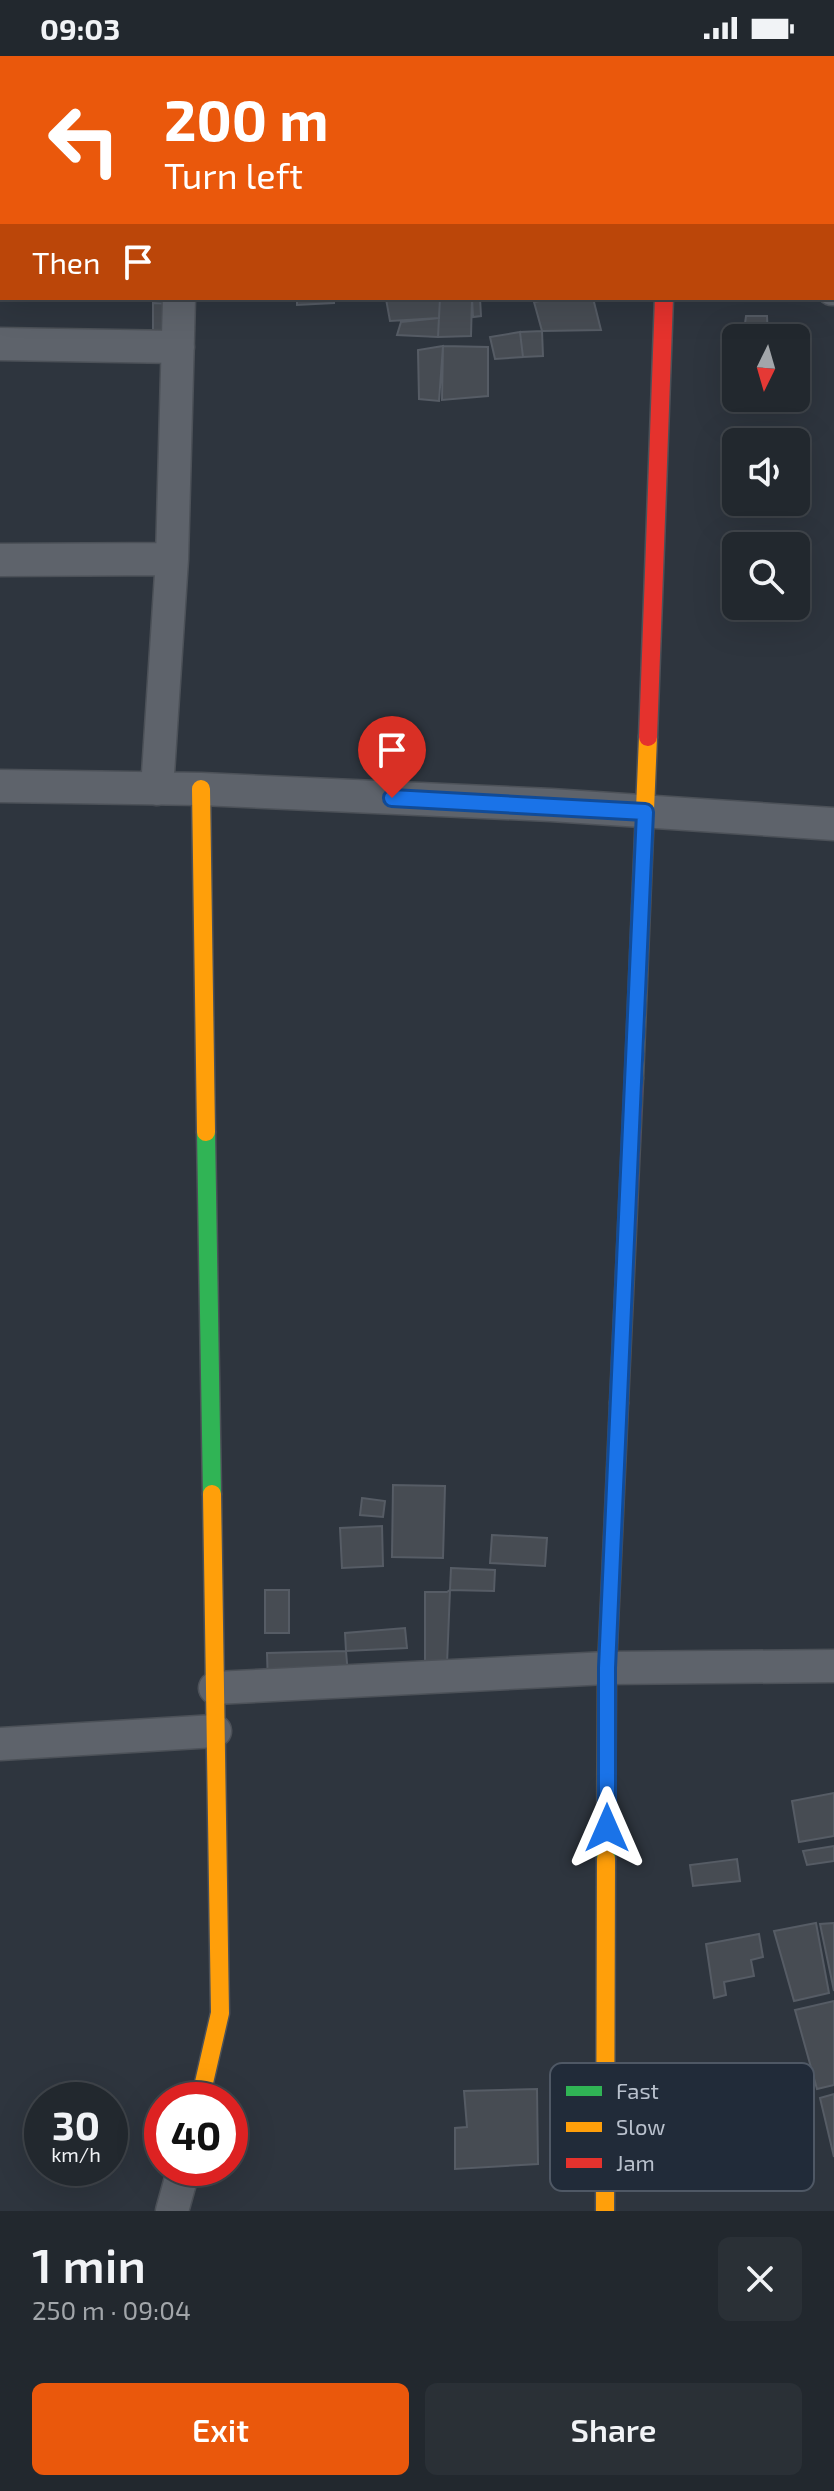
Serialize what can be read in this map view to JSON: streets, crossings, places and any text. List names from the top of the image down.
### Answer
{
  "legend": ["Fast", "Slow", "Jam"],
  "north": "bottom",
  "page": {
    "status": "09:03",
    "turn": ["200 m", "Turn left"],
    "then": "Then",
    "speed": "30 km/h",
    "limit": "40",
    "heading": ["1 min", "250 m · 09:04"],
    "buttons": ["Exit", "Share"]
  }
}
